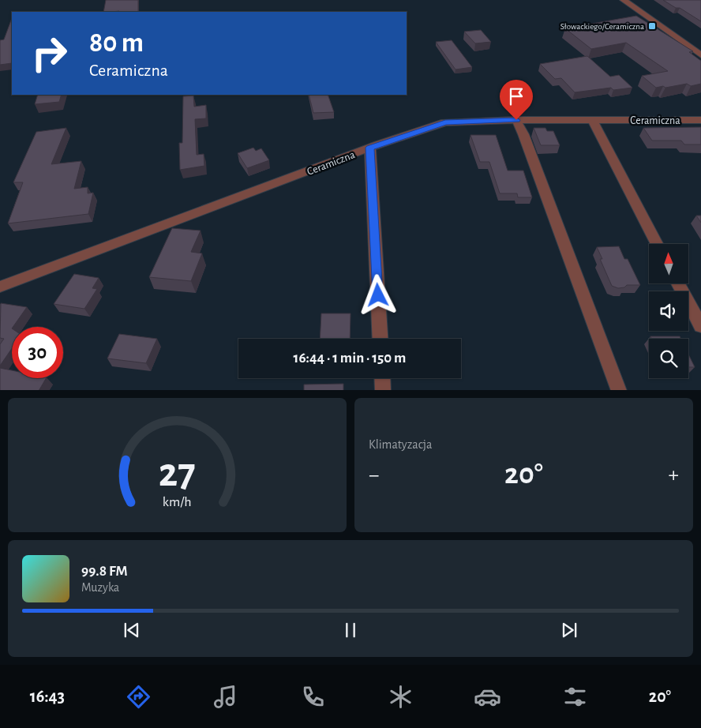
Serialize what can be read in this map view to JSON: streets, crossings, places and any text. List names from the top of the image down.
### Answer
{
  "streets": {
    "street": ["Ceramiczna"]
  },
  "places": {
    "transit": ["Słowackiego/Ceramiczna"]
  },
  "north": "top",
  "page": {
    "turn": ["80 m", "Ceramiczna"],
    "limit": "30",
    "trip": "16:44 · 1 min · 150 m",
    "tile": "Klimatyzacja",
    "heat": ["−", "20°", "+"],
    "song": ["99.8 FM", "Muzyka"],
    "tabs": ["16:43", "20°"],
    "gauge": ["27", "km/h"]
  }
}
